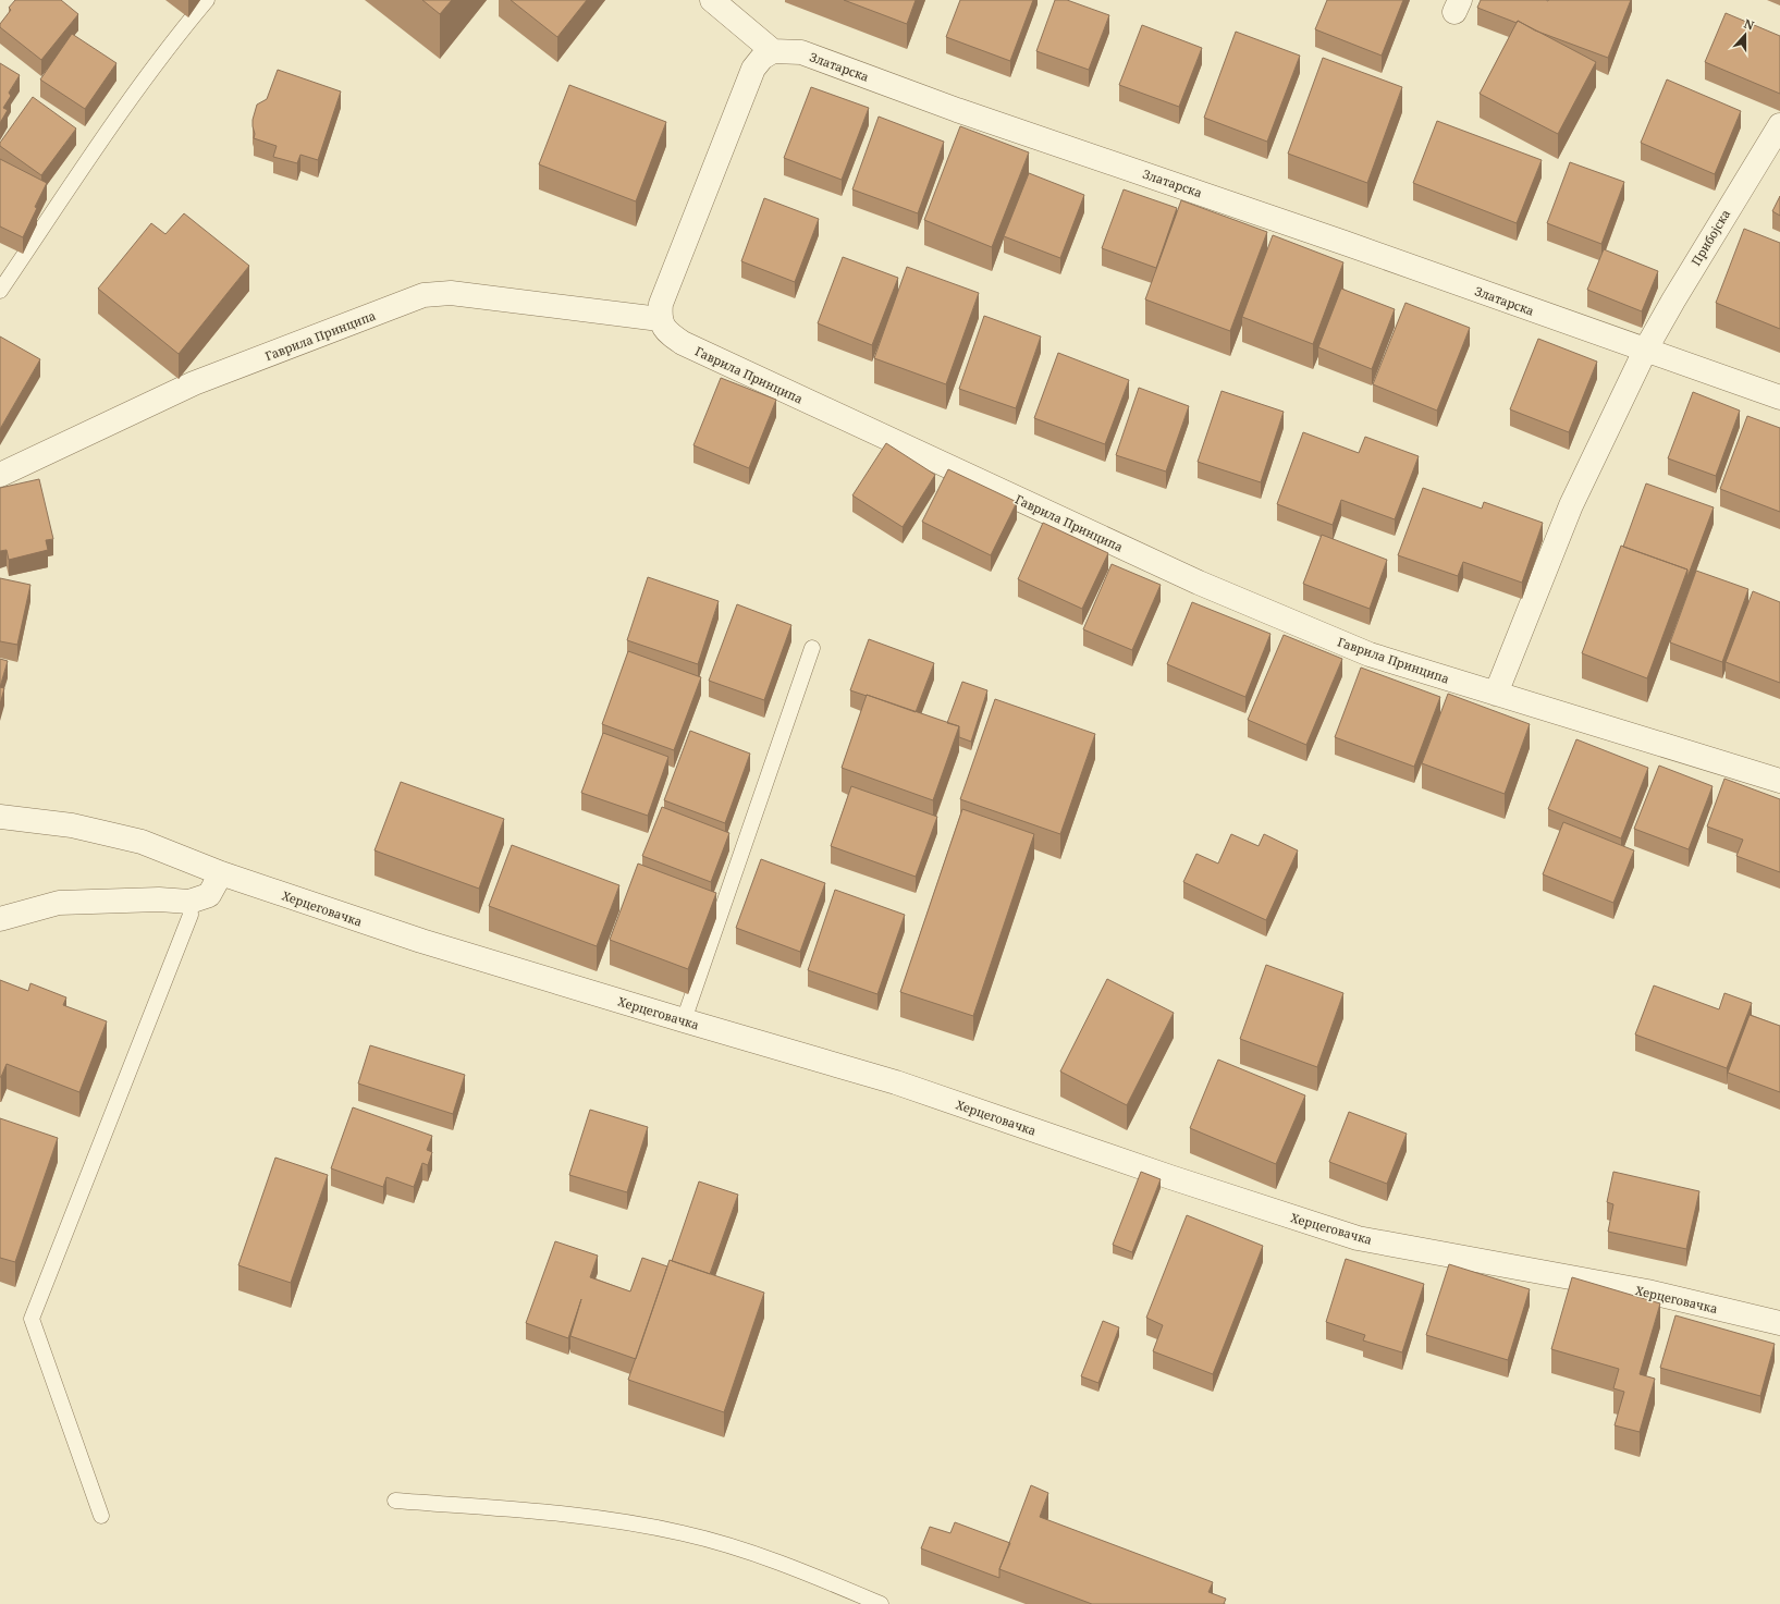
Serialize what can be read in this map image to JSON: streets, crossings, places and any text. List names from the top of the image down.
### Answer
{
  "streets": {
    "street": [
      "Златарска",
      "Прибојска",
      "Гаврила Принципа",
      "Херцеговачка"
    ]
  },
  "crossings": [
    ["Златарска", "Прибојска"]
  ],
  "north": "top"
}
